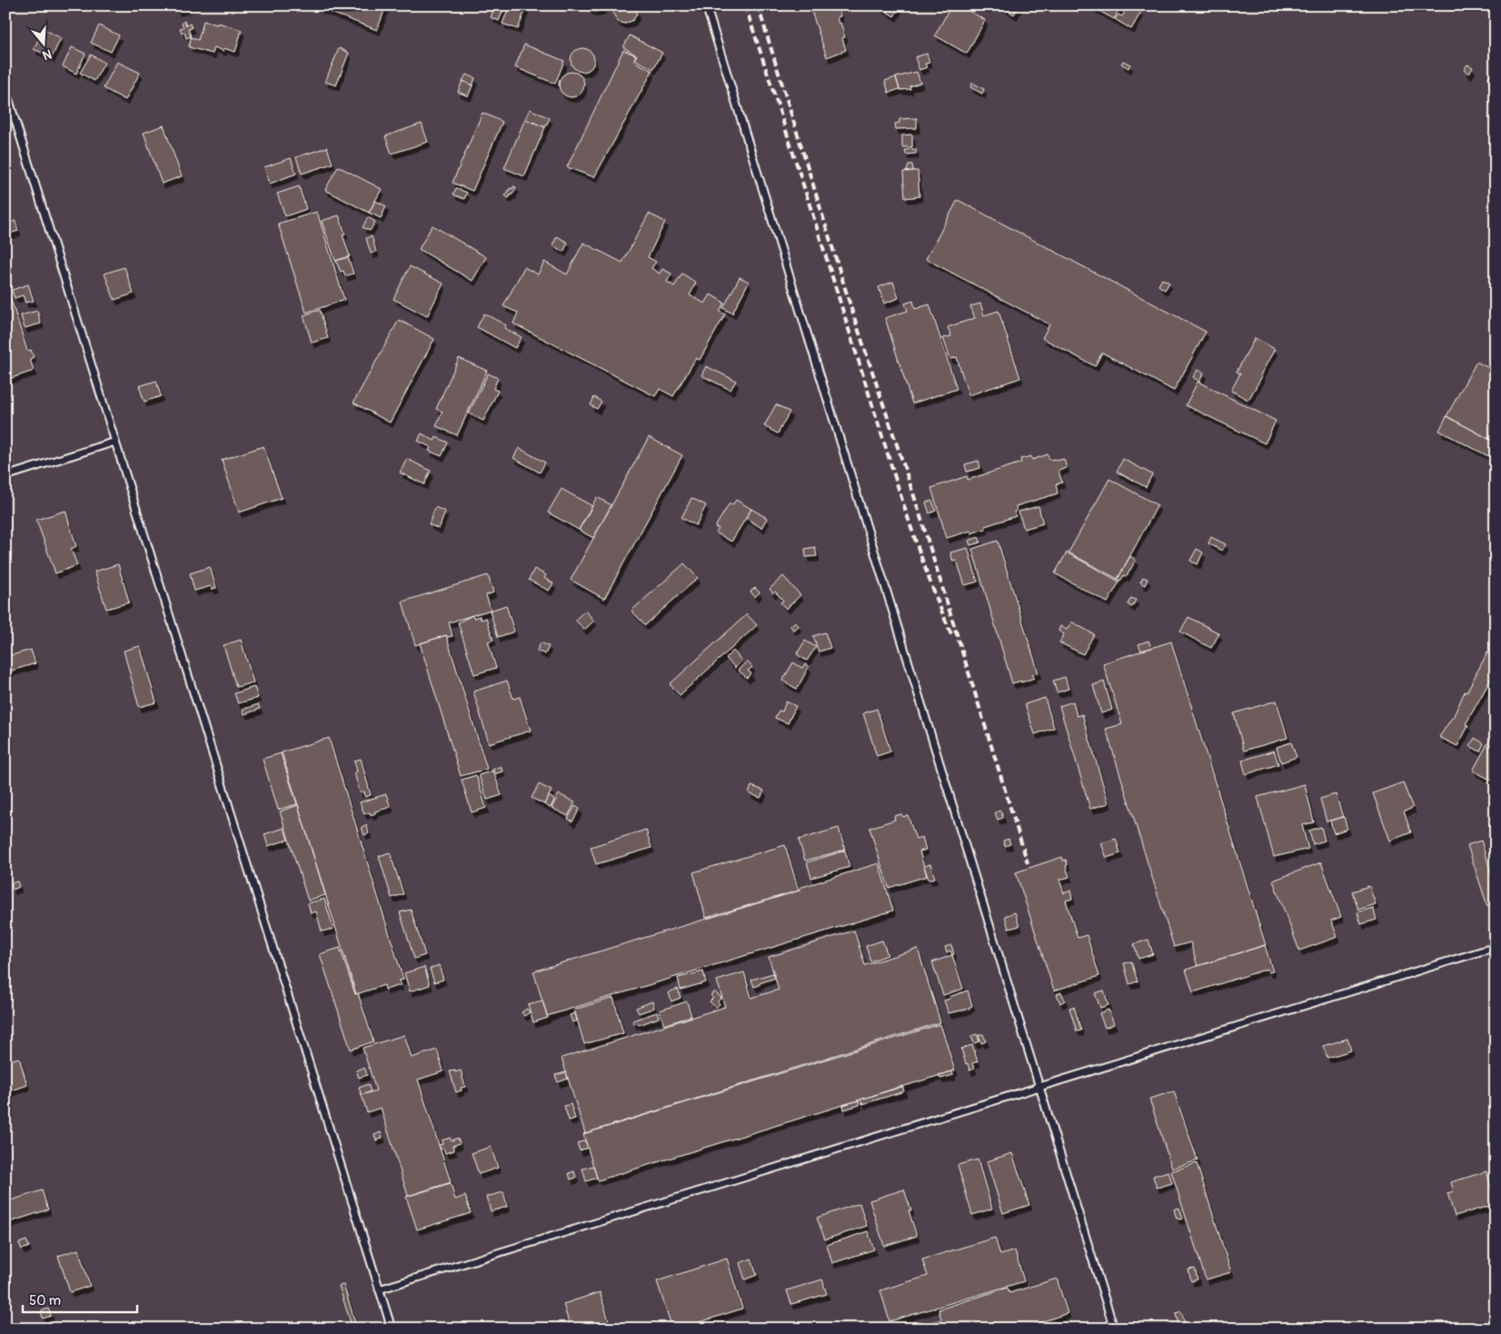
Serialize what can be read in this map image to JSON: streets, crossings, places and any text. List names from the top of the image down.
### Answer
{
  "scale_bar": "50 m",
  "north": "bottom"
}
